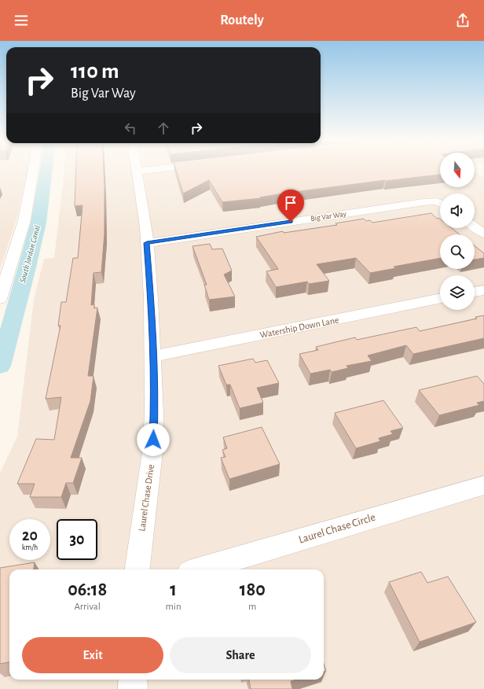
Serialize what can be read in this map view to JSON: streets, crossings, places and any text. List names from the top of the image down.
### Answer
{
  "streets": {
    "street": [
      "Big Var Way",
      "Watership Down Lane",
      "Laurel Chase Drive",
      "Laurel Chase Circle"
    ]
  },
  "crossings": [
    ["Big Var Way", "Laurel Chase Drive"],
    ["Watership Down Lane", "Laurel Chase Drive"]
  ],
  "water": ["South Jordan Canal"],
  "north": "bottom",
  "page": {
    "header": "Routely",
    "turn": ["110 m", "Big Var Way"],
    "speed": "20 km/h",
    "limit": "30",
    "eta": [
      "06:18",
      "Arrival",
      "1",
      "min",
      "180",
      "m"
    ],
    "buttons": ["Exit", "Share"]
  }
}
